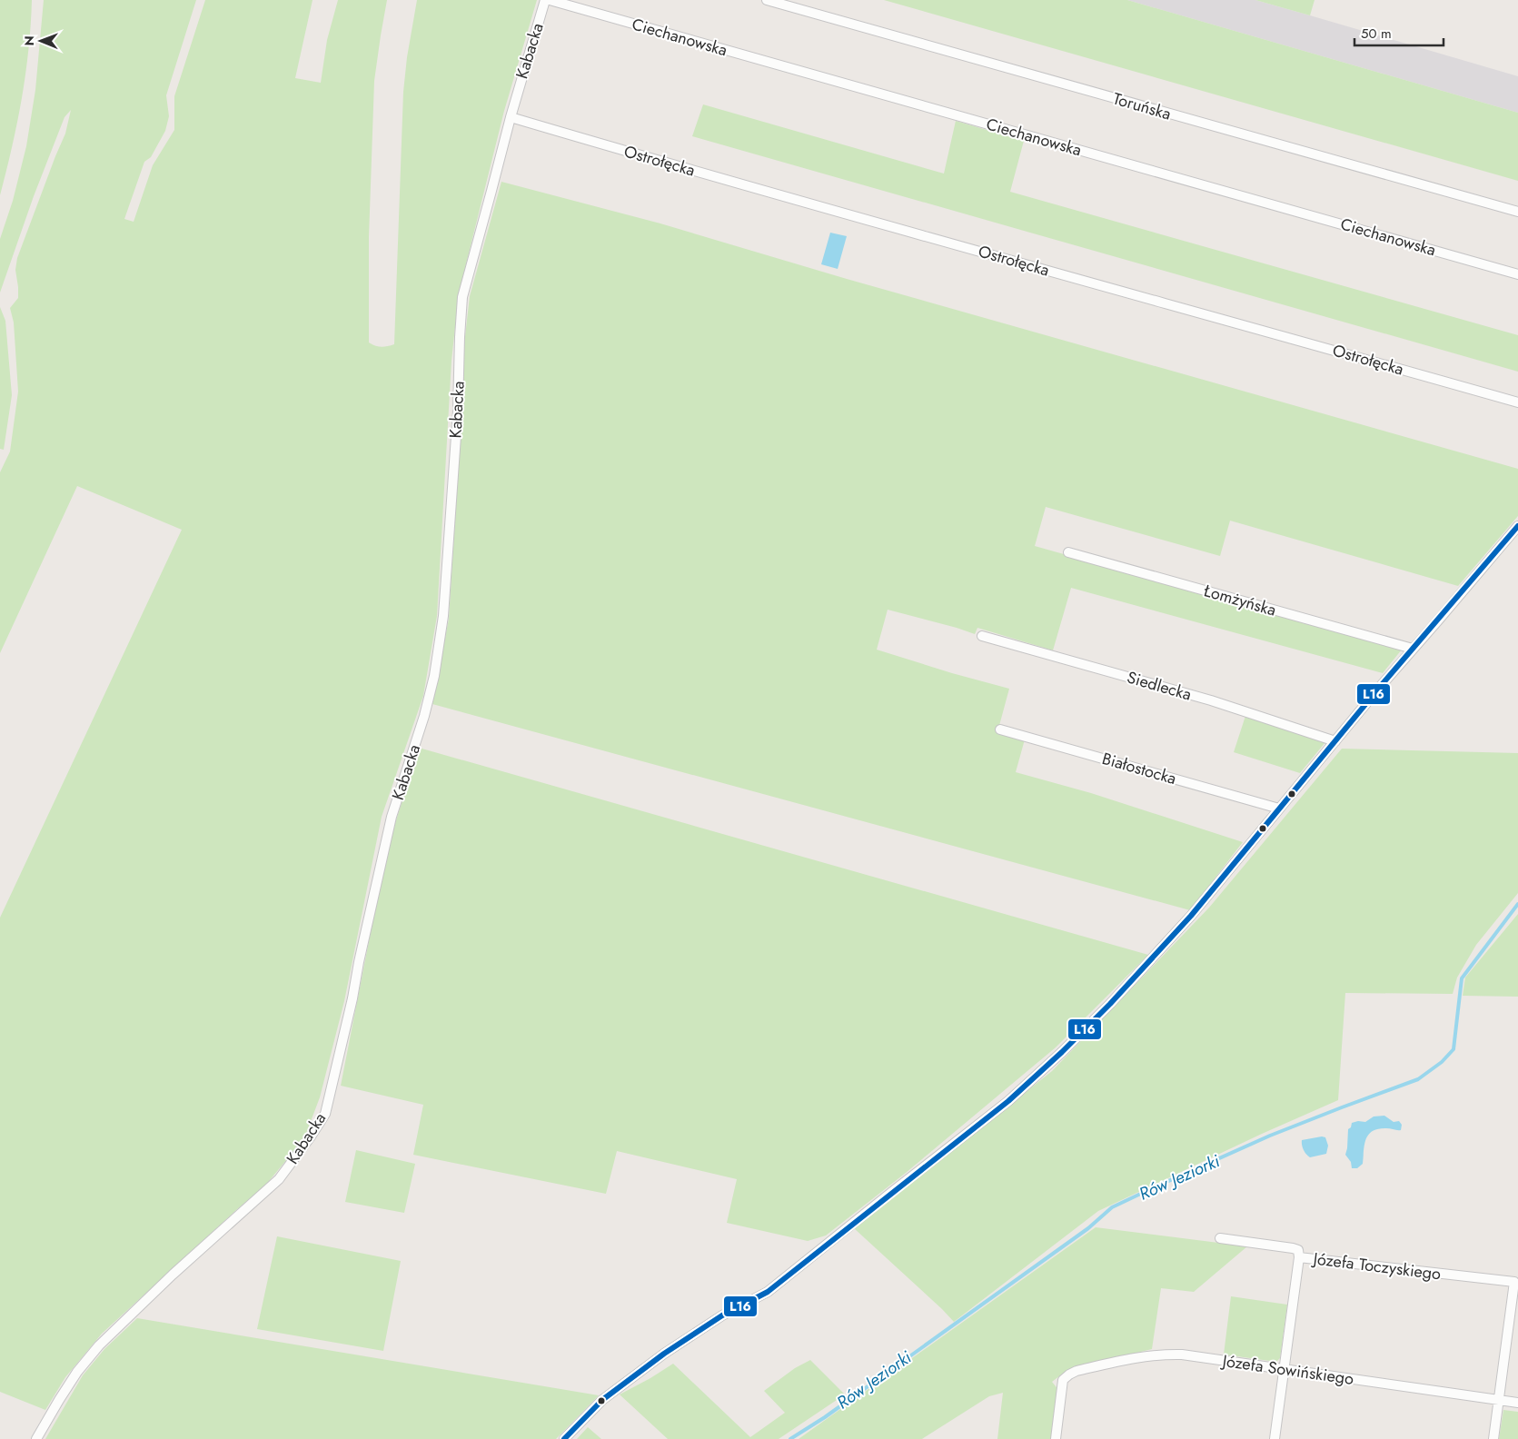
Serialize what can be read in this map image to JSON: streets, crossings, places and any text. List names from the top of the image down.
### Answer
{
  "streets": {
    "street": [
      "Ciechanowska",
      "Kabacka",
      "Toruńska",
      "Ostrołęcka",
      "Łomżyńska",
      "Siedlecka",
      "Białostocka",
      "Józefa Toczyskiego",
      "Józefa Sowińskiego"
    ]
  },
  "crossings": [
    ["Kabacka", "Ostrołęcka"],
    ["Józefa Toczyskiego", "Józefa Sowińskiego"]
  ],
  "water": ["Rów Jeziorki"],
  "lines": ["transit line L16"],
  "scale_bar": "50 m",
  "north": "left"
}
